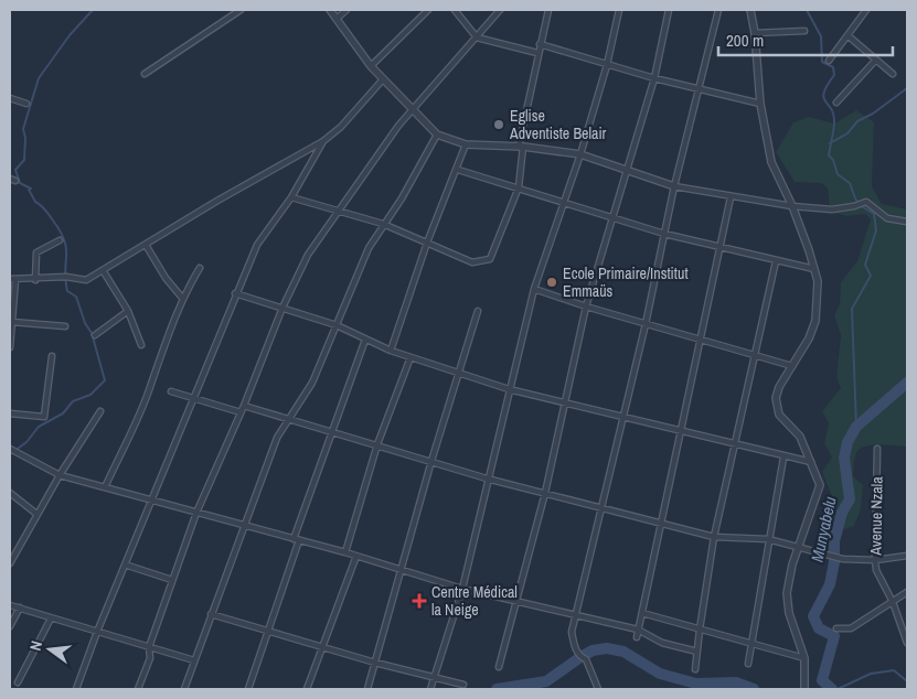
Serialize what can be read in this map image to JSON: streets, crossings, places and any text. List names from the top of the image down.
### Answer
{
  "streets": {
    "street": ["Avenue Nzala"]
  },
  "water": ["Munyabelu"],
  "places": {
    "other": ["Eglise Adventiste Belair", "Ecole Primaire/Institut Emmaüs"],
    "health": ["Centre Médical la Neige"]
  },
  "scale_bar": "200 m",
  "north": "left"
}
